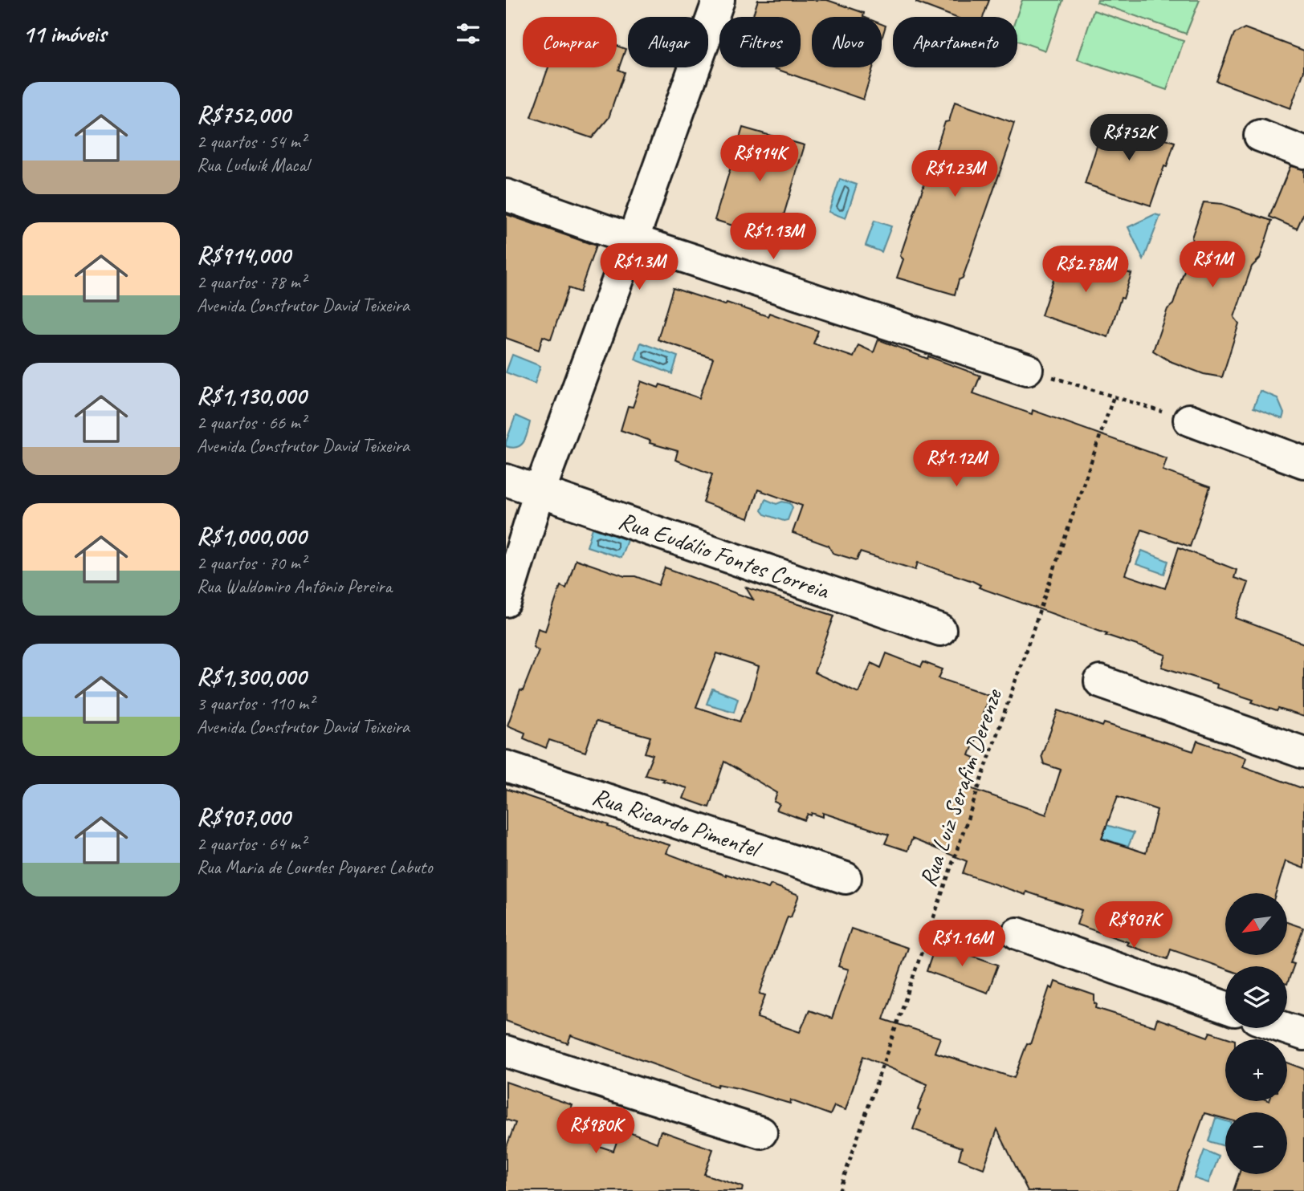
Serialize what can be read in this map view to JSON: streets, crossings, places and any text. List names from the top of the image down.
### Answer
{
  "streets": {
    "street": ["Rua Eudálio Fontes Correia", "Rua Ricardo Pimentel"],
    "path": ["Rua Luiz Serafim Derenze"]
  },
  "north": "bottom left",
  "page": {
    "heading": "11 imóveis",
    "chip": [
      "Comprar",
      "Alugar",
      "Filtros",
      "Novo",
      "Apartamento"
    ],
    "list": [
      {
        "name": "R$752,000",
        "note": "2 quartos · 54 m² · Rua Ludwik Macal"
      },
      {
        "name": "R$914,000",
        "note": "2 quartos · 78 m² · Avenida Construtor David Teixeira"
      },
      {
        "name": "R$1,130,000",
        "note": "2 quartos · 66 m² · Avenida Construtor David Teixeira"
      },
      {
        "name": "R$1,000,000",
        "note": "2 quartos · 70 m² · Rua Waldomiro Antônio Pereira"
      },
      {
        "name": "R$1,300,000",
        "note": "3 quartos · 110 m² · Avenida Construtor David Teixeira"
      },
      {
        "name": "R$907,000",
        "note": "2 quartos · 64 m² · Rua Maria de Lourdes Poyares Labuto"
      }
    ],
    "price": [
      "R$752K",
      "R$914K",
      "R$1.23M",
      "R$1.13M",
      "R$1M",
      "R$1.3M",
      "R$2.78M",
      "R$1.12M",
      "R$907K",
      "R$1.16M",
      "R$980K"
    ],
    "map_buttons": ["+", "−"]
  }
}
